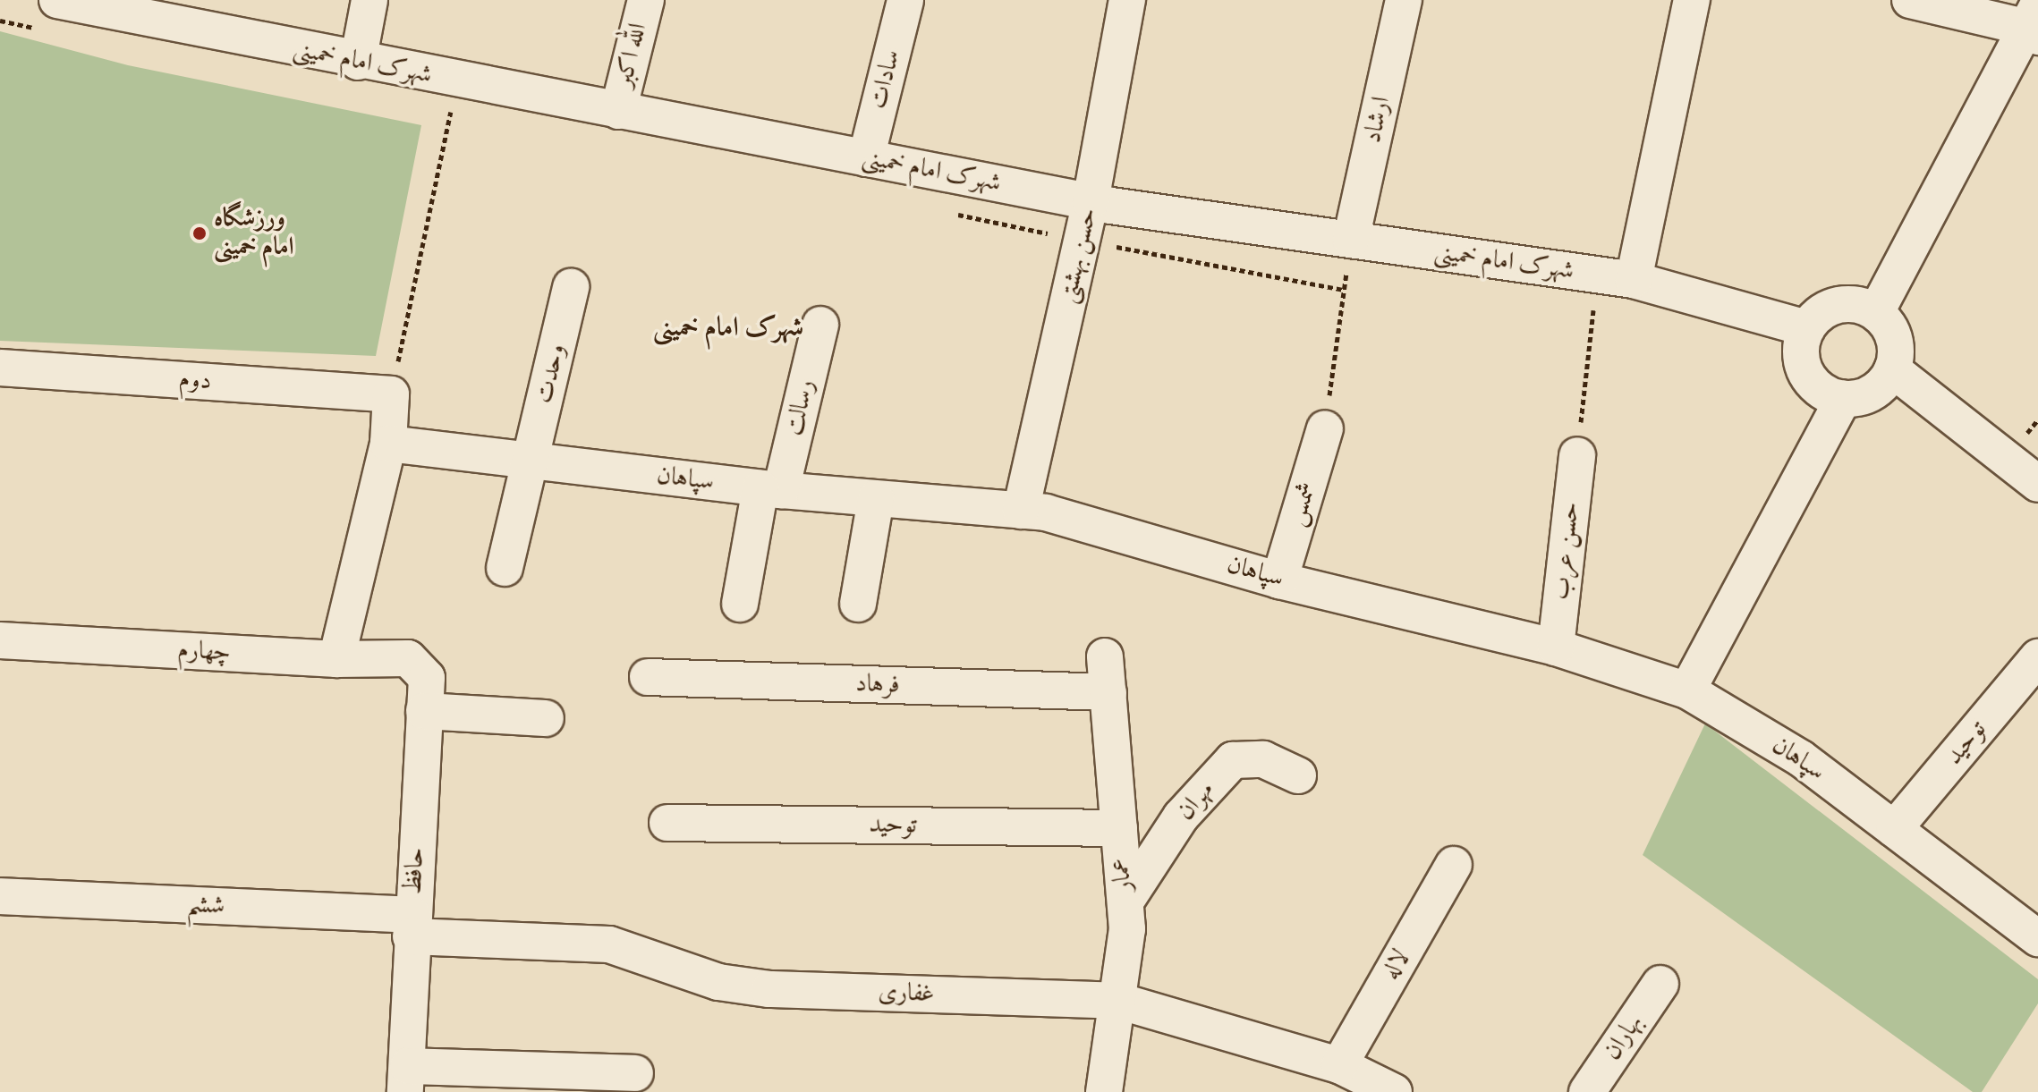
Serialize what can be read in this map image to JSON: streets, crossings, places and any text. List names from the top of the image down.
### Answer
{
  "streets": {
    "street": [
      "الله اکبر",
      "شهرک امام خمینی",
      "سادات",
      "ارشاد",
      "حسن بهشتی",
      "وحدت",
      "دوم",
      "رسالت",
      "سپاهان",
      "شمس",
      "حسن عرب",
      "چهارم",
      "فرهاد",
      "توحید",
      "مهران",
      "حافظ",
      "عمار",
      "ششم",
      "لاله",
      "غفاری",
      "بهاران"
    ]
  },
  "crossings": [
    ["الله اکبر", "شهرک امام خمینی"],
    ["شهرک امام خمینی", "سادات"],
    ["شهرک امام خمینی", "ارشاد"],
    ["شهرک امام خمینی", "حسن بهشتی"],
    ["حسن بهشتی", "سپاهان"],
    ["وحدت", "سپاهان"],
    ["رسالت", "سپاهان"],
    ["سپاهان", "شمس"],
    ["سپاهان", "حسن عرب"],
    ["سپاهان", "توحید"],
    ["چهارم", "حافظ"],
    ["فرهاد", "عمار"],
    ["توحید", "عمار"],
    ["مهران", "عمار"],
    ["حافظ", "ششم"],
    ["حافظ", "غفاری"],
    ["عمار", "غفاری"],
    ["ششم", "غفاری"],
    ["لاله", "غفاری"]
  ],
  "districts": ["شهرک امام خمینی"],
  "places": ["ورزشگاه امام خمینی"]
}
